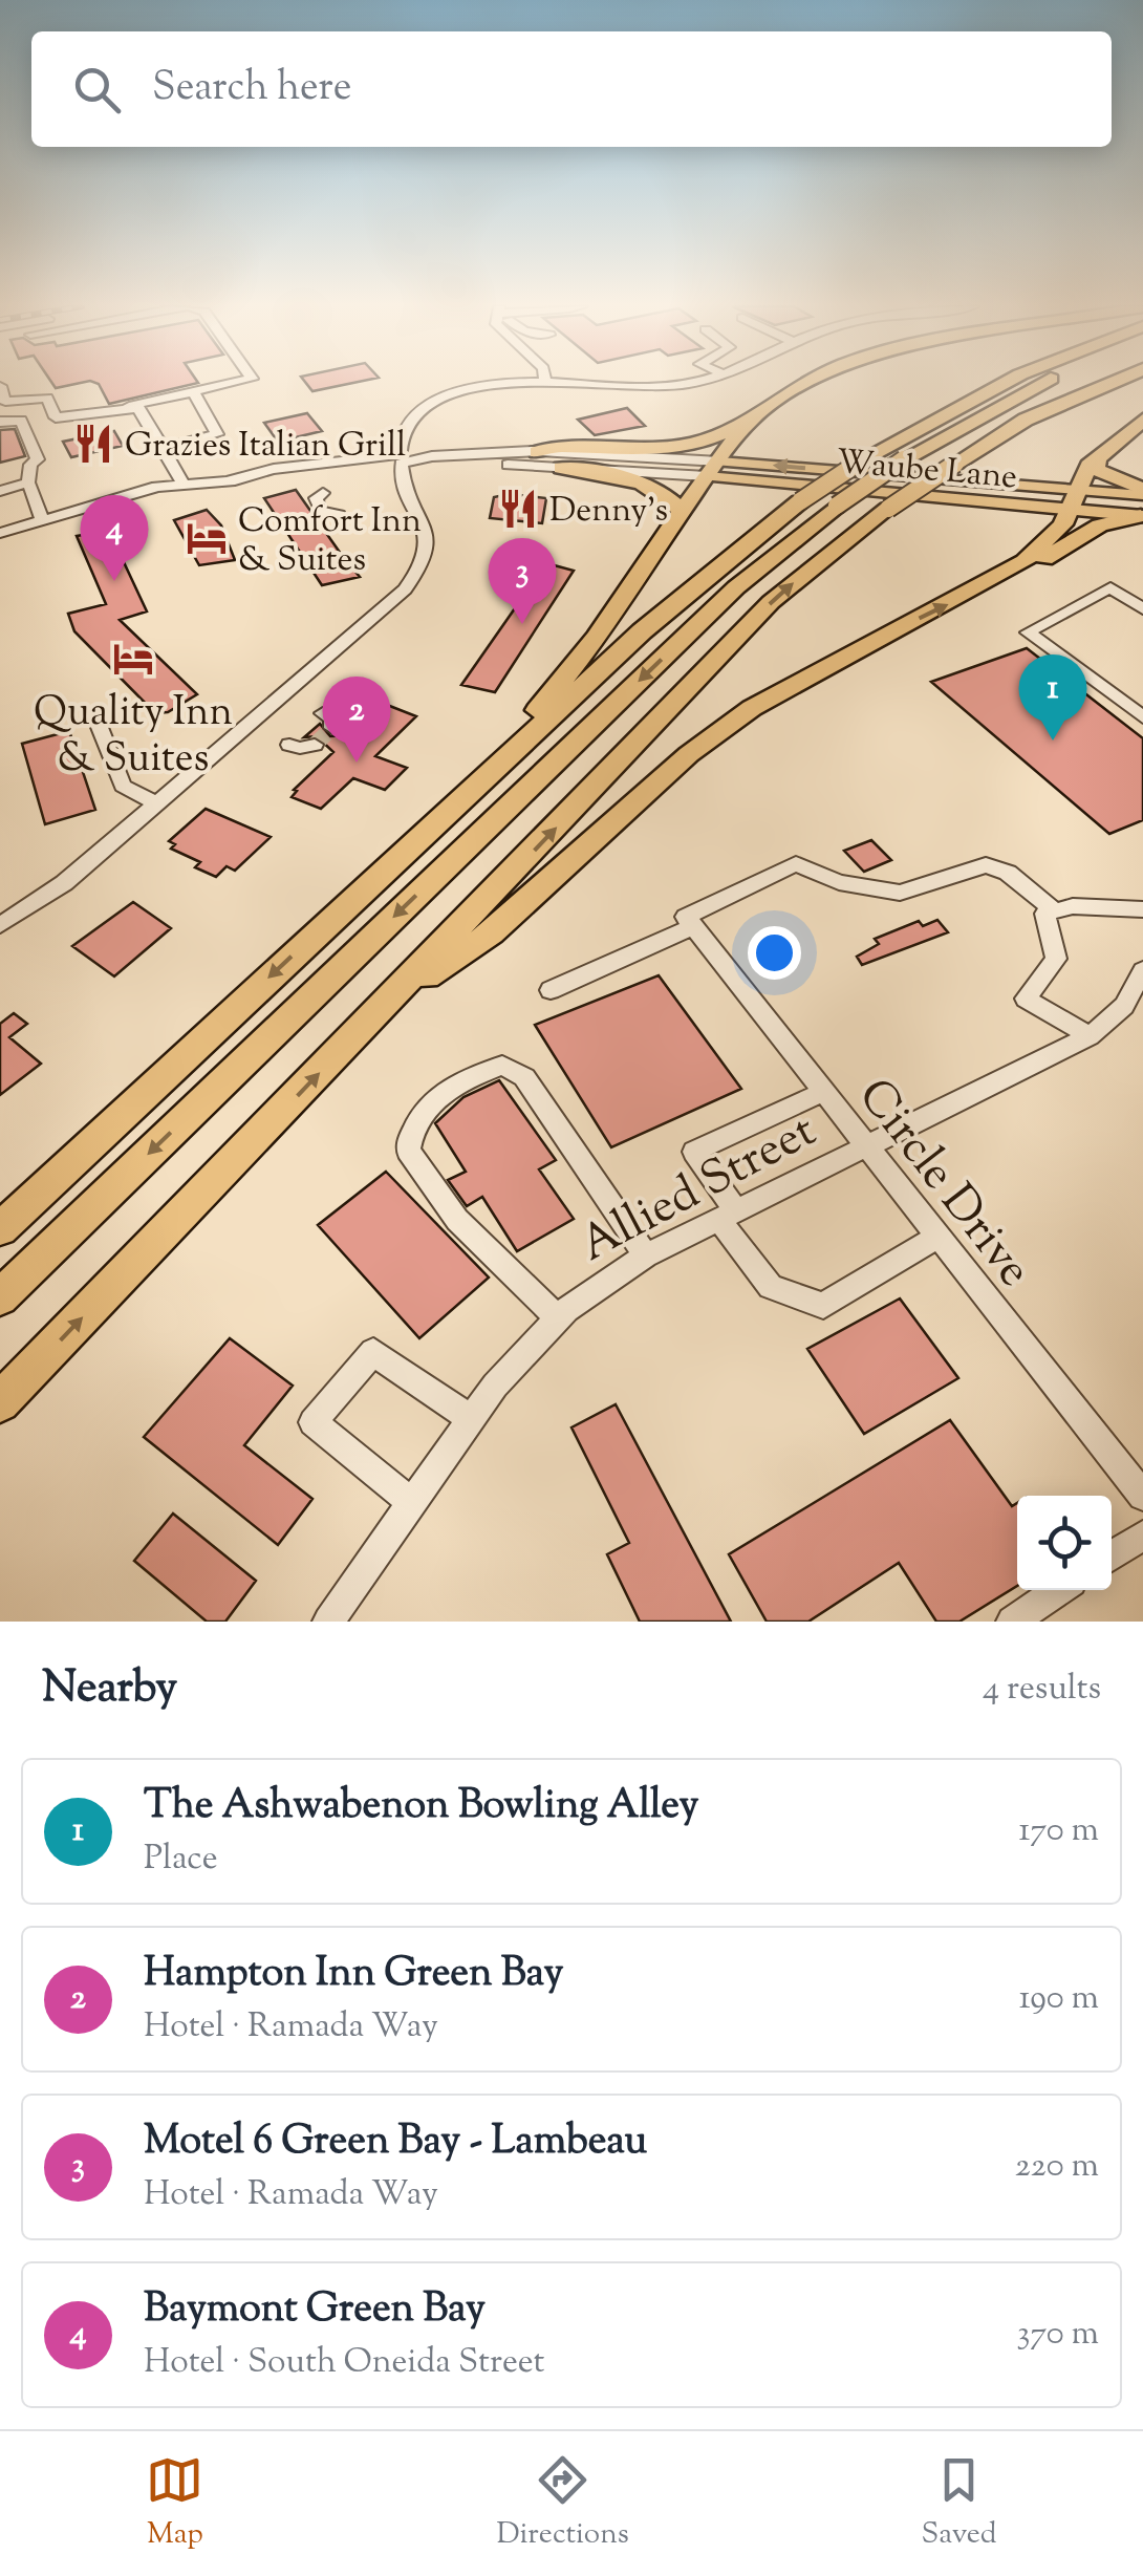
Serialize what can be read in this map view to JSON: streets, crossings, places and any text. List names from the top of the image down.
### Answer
{
  "streets": {
    "main road": ["Waube Lane"],
    "street": ["Circle Drive", "Allied Street"]
  },
  "crossings": [
    ["Circle Drive", "Allied Street"]
  ],
  "places": {
    "restaurant": ["Grazies Italian Grill", "Denny's"],
    "hotel": ["Comfort Inn & Suites", "Quality Inn & Suites"]
  },
  "page": {
    "search": "Search here",
    "pins": [
      "4",
      "3",
      "1",
      "2"
    ],
    "heading": ["Nearby", "4 results"],
    "list": [
      {
        "mark": "1",
        "name": "The Ashwabenon Bowling Alley",
        "note": "Place",
        "value": "170 m"
      },
      {
        "mark": "2",
        "name": "Hampton Inn Green Bay",
        "note": "Hotel · Ramada Way",
        "value": "190 m"
      },
      {
        "mark": "3",
        "name": "Motel 6 Green Bay - Lambeau",
        "note": "Hotel · Ramada Way",
        "value": "220 m"
      },
      {
        "mark": "4",
        "name": "Baymont Green Bay",
        "note": "Hotel · South Oneida Street",
        "value": "370 m"
      }
    ],
    "nav": ["Map", "Directions", "Saved"]
  }
}
